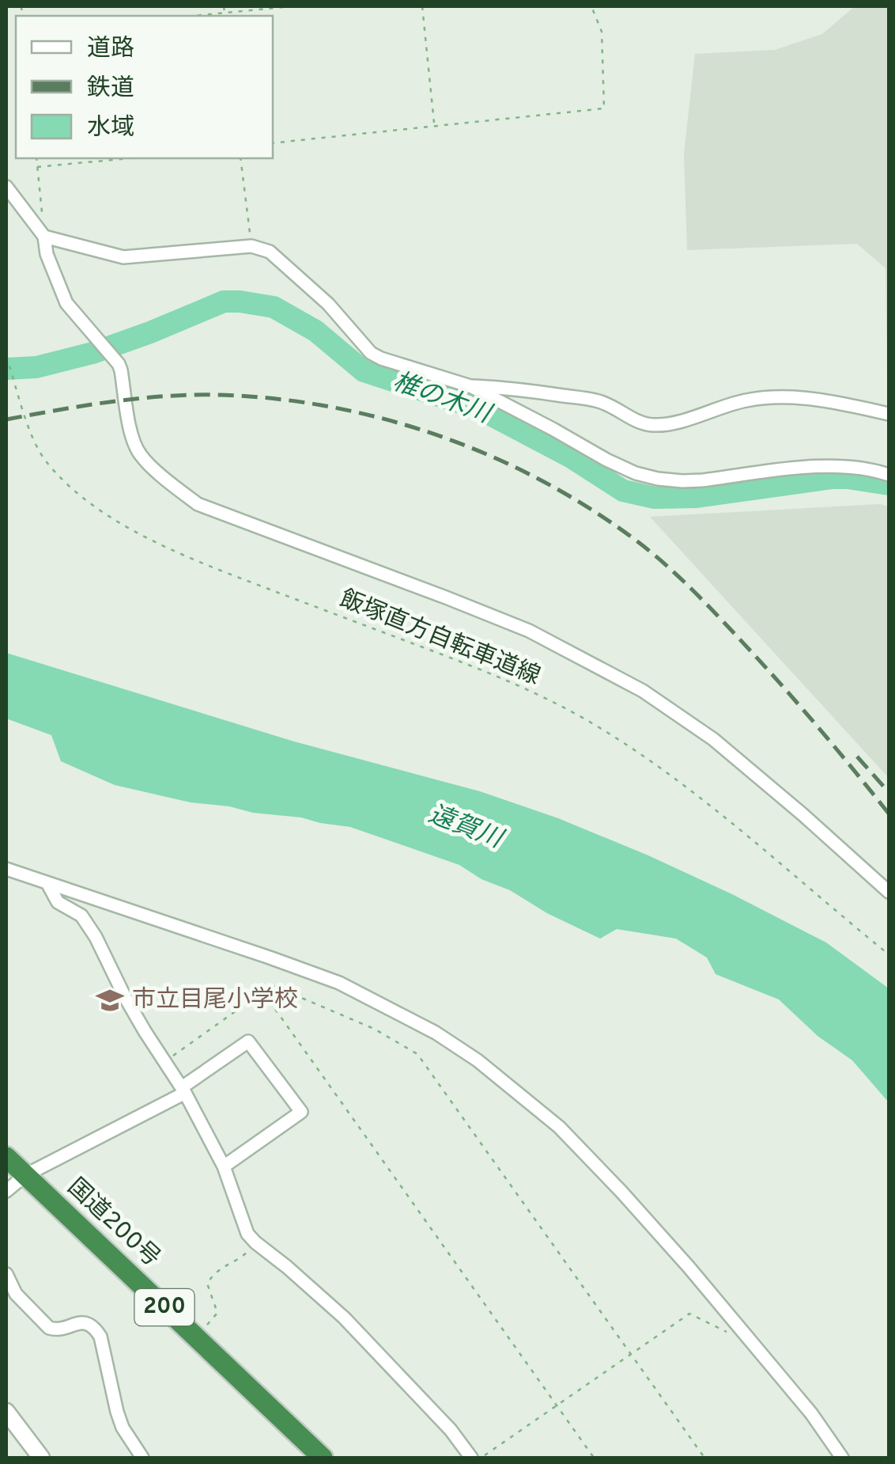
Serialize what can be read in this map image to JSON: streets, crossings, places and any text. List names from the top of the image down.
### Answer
{
  "streets": {
    "highway": ["国道200号", "200"],
    "path": ["飯塚直方自転車道線"]
  },
  "water": ["椎の木川", "遠賀川"],
  "places": {
    "school or university": ["市立目尾小学校"]
  },
  "legend": ["道路", "鉄道", "水域"]
}
